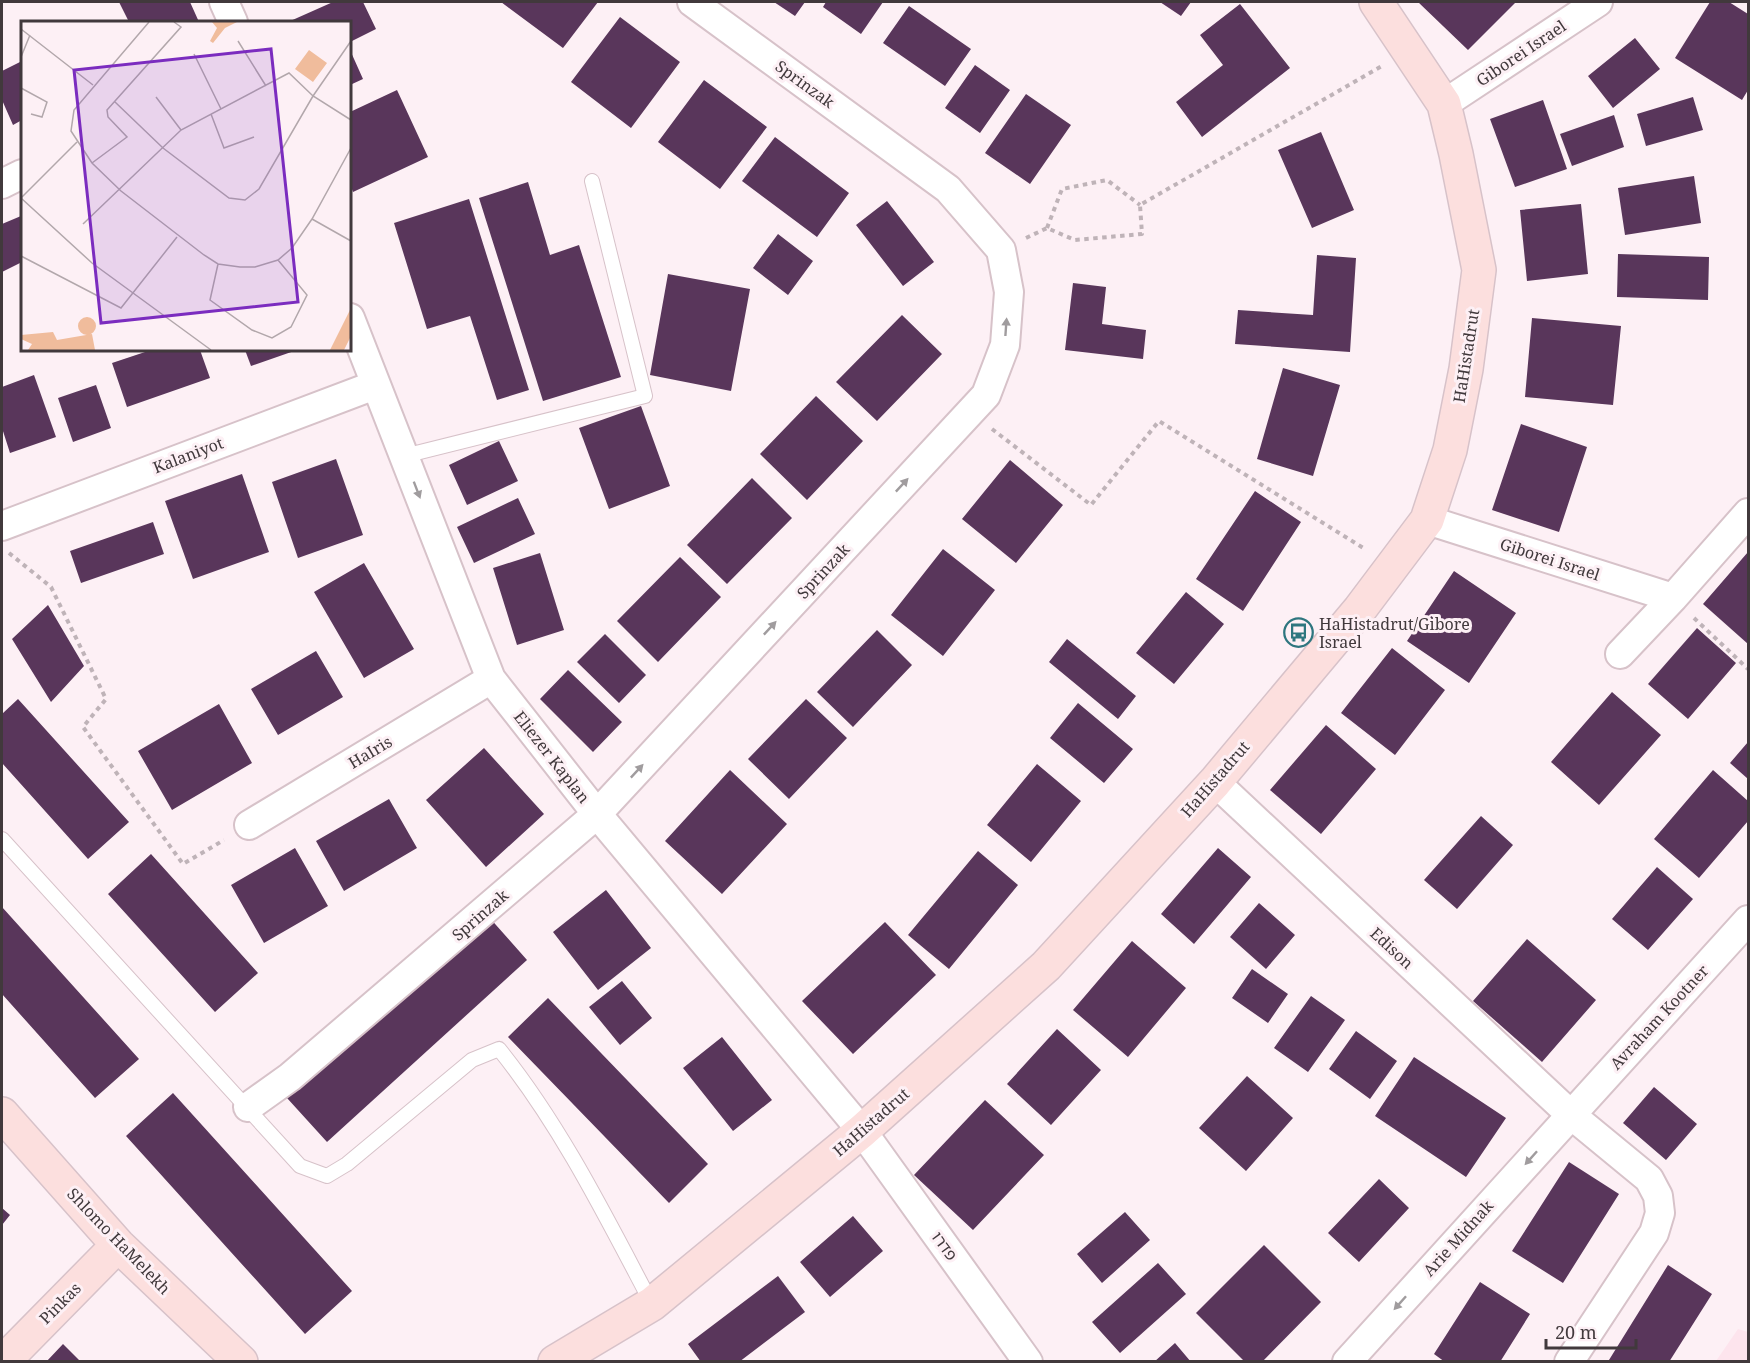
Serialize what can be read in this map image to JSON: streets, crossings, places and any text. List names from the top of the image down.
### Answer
{
  "streets": {
    "street": [
      "Giborei Israel",
      "Sprinzak",
      "HaHistadrut",
      "Kalaniyot",
      "HaIris",
      "Eliezer Kaplan",
      "Edison",
      "Avraham Kootner",
      "Arie Midnak",
      "Shlomo HaMelekh",
      "פדרו",
      "Pinkas"
    ]
  },
  "crossings": [
    ["Giborei Israel", "HaHistadrut"],
    ["Sprinzak", "Eliezer Kaplan"],
    ["HaHistadrut", "Eliezer Kaplan"],
    ["HaHistadrut", "Edison"],
    ["HaHistadrut", "פדרו"],
    ["Kalaniyot", "Eliezer Kaplan"],
    ["HaIris", "Eliezer Kaplan"],
    ["Eliezer Kaplan", "פדרו"],
    ["Edison", "Avraham Kootner"],
    ["Edison", "Arie Midnak"],
    ["Avraham Kootner", "Arie Midnak"],
    ["Shlomo HaMelekh", "Pinkas"]
  ],
  "one_way": ["Sprinzak", "Arie Midnak"],
  "places": {
    "bus stop": ["HaHistadrut/Gibore Israel"]
  },
  "scale_bar": "20 m"
}
